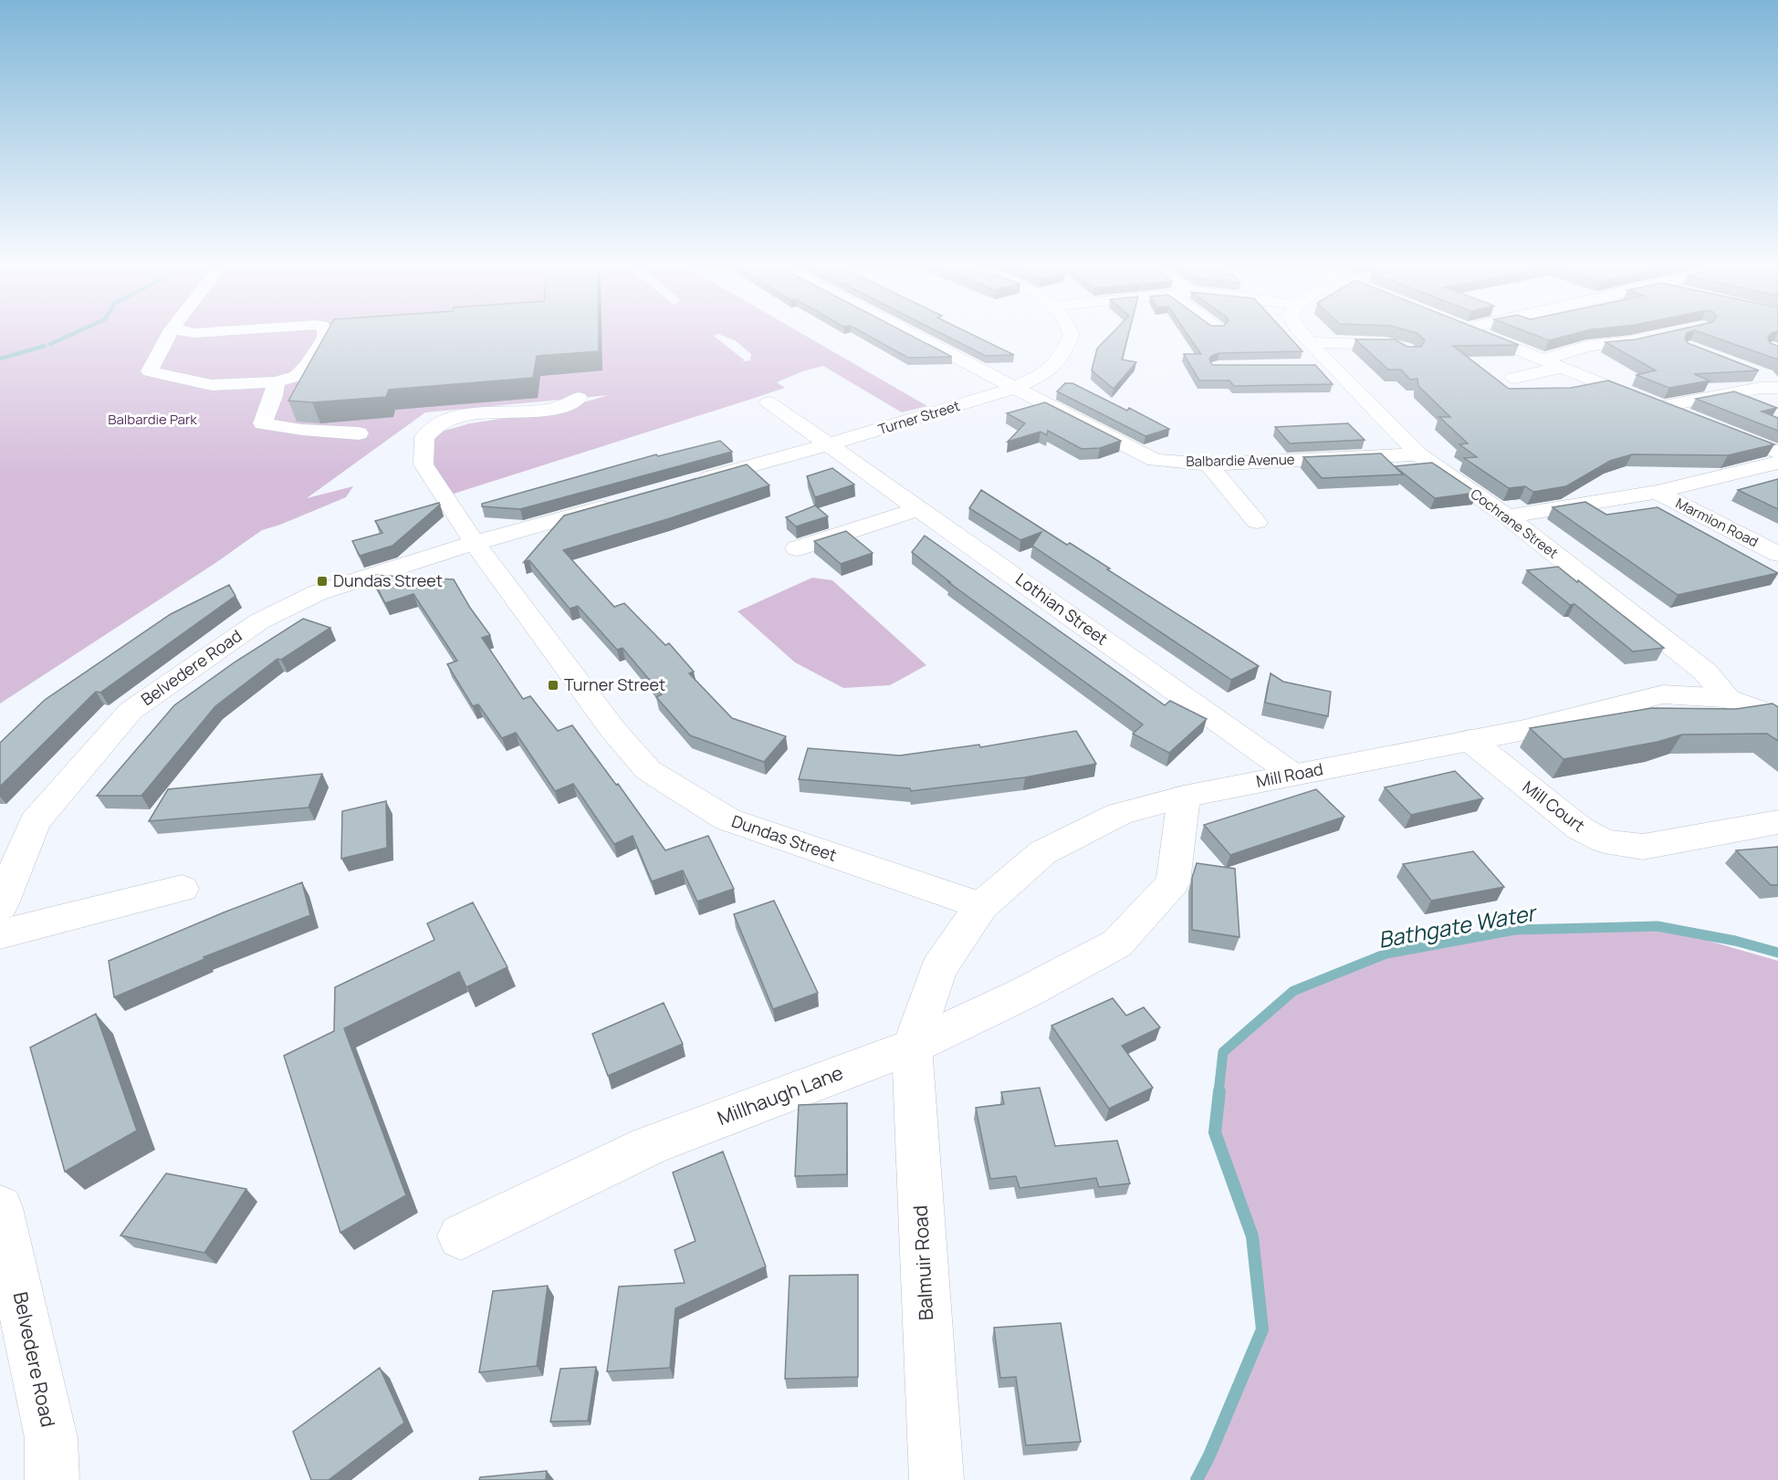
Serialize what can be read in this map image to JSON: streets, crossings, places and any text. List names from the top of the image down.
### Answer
{
  "streets": {
    "street": [
      "Turner Street",
      "Balbardie Avenue",
      "Marmion Road",
      "Cochrane Street",
      "Lothian Street",
      "Belvedere Road",
      "Mill Road",
      "Mill Court",
      "Dundas Street",
      "Millhaugh Lane",
      "Balmuir Road"
    ]
  },
  "crossings": [
    ["Turner Street", "Balbardie Avenue"],
    ["Turner Street", "Lothian Street"],
    ["Balbardie Avenue", "Cochrane Street"],
    ["Marmion Road", "Cochrane Street"],
    ["Cochrane Street", "Mill Road"],
    ["Lothian Street", "Mill Road"],
    ["Belvedere Road", "Dundas Street"],
    ["Mill Road", "Mill Court"],
    ["Mill Road", "Dundas Street"],
    ["Mill Road", "Millhaugh Lane"],
    ["Mill Road", "Balmuir Road"],
    ["Millhaugh Lane", "Balmuir Road"]
  ],
  "water": ["Bathgate Water"],
  "parks": ["Balbardie Park"],
  "places": {
    "transit": ["Dundas Street", "Turner Street"]
  }
}
